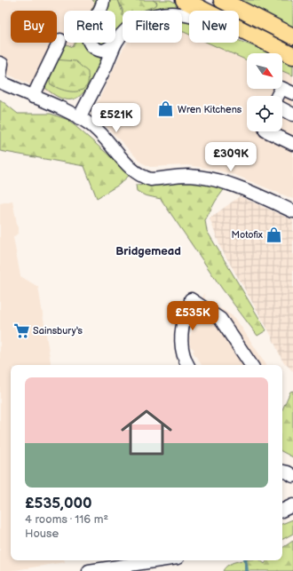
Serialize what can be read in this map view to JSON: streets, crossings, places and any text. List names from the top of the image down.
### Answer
{
  "districts": ["Bridgemead"],
  "places": {
    "shop": ["Wren Kitchens", "Motofix"],
    "supermarket": ["Sainsbury's"]
  },
  "north": "bottom right",
  "page": {
    "chip": [
      "Buy",
      "Rent",
      "Filters",
      "New"
    ],
    "price": ["£521K", "£309K", "£535K"],
    "list": [
      {
        "name": "£535,000",
        "note": "4 rooms · 116 m² · House"
      }
    ]
  }
}
